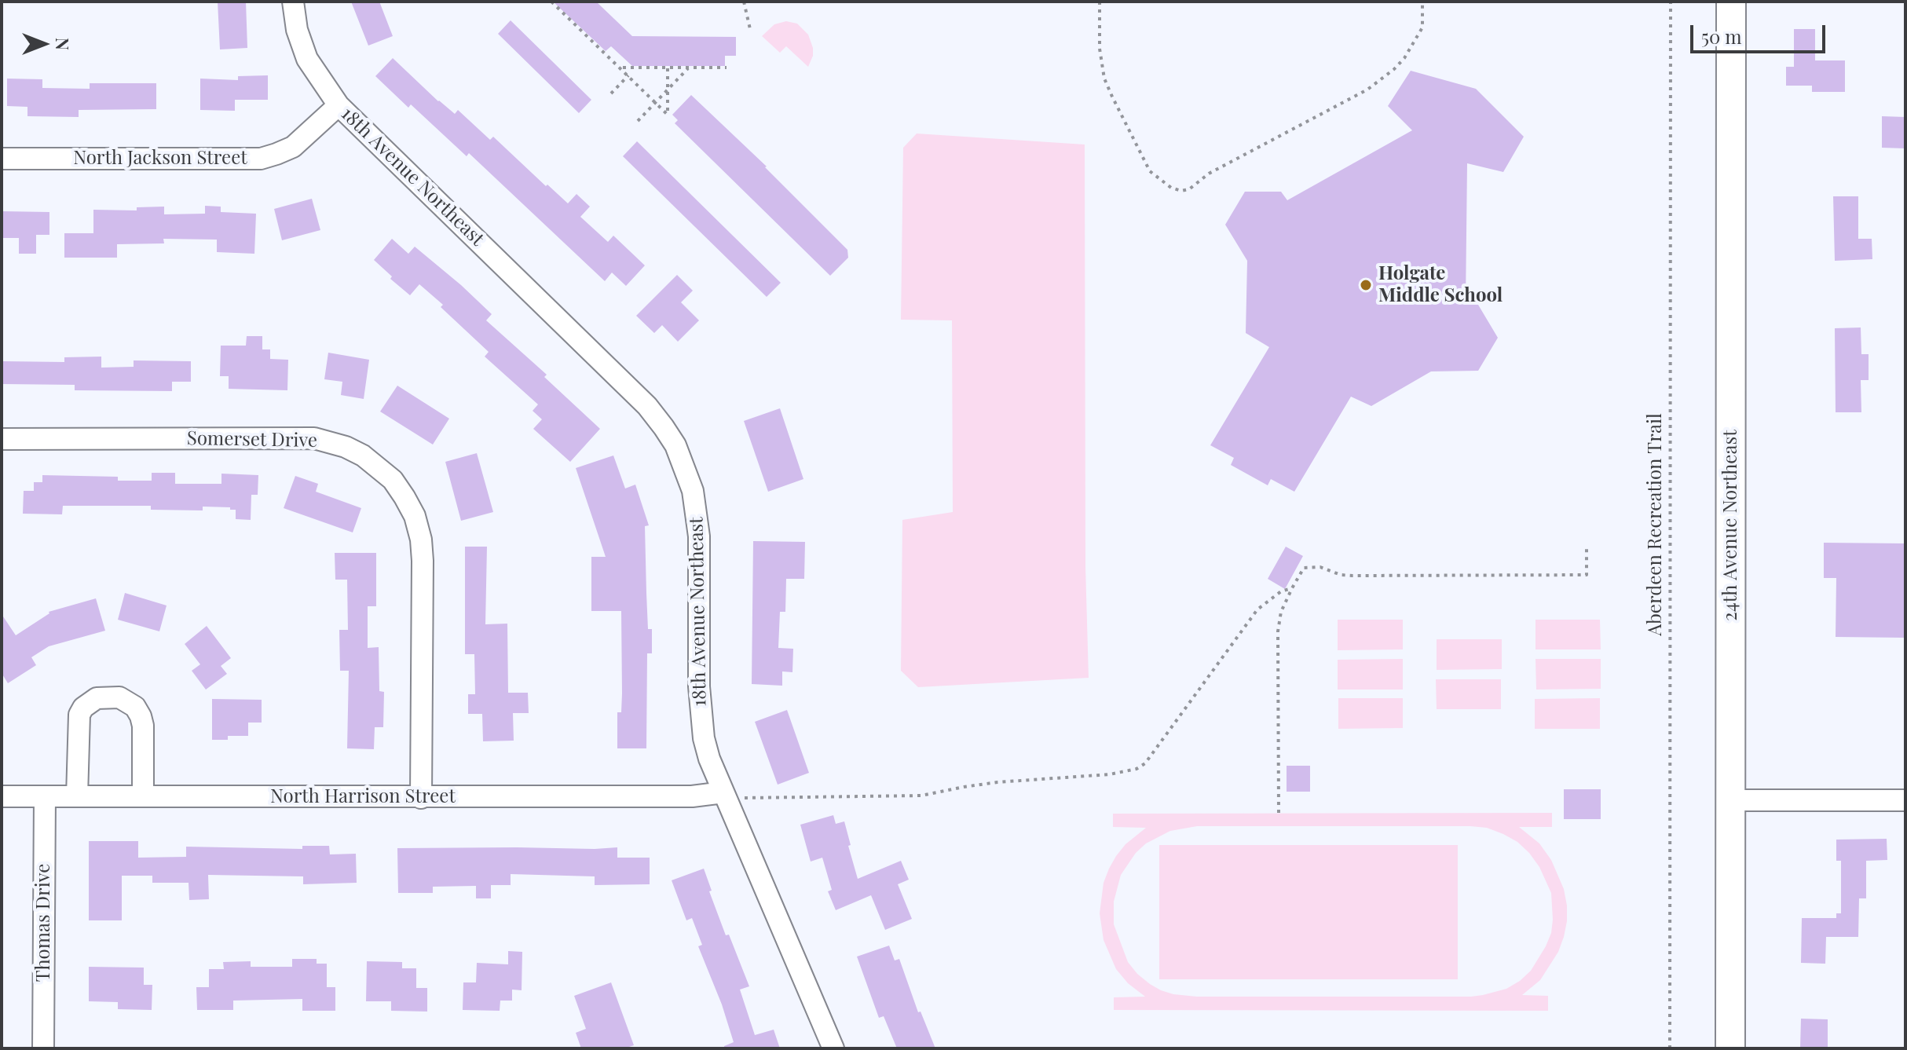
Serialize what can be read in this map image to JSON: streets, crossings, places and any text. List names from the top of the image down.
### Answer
{
  "streets": {
    "main road": ["24th Avenue Northeast"],
    "street": [
      "North Jackson Street",
      "18th Avenue Northeast",
      "Somerset Drive",
      "North Harrison Street",
      "Thomas Drive"
    ],
    "path": ["Aberdeen Recreation Trail"]
  },
  "crossings": [
    ["North Jackson Street", "18th Avenue Northeast"],
    ["18th Avenue Northeast", "North Harrison Street"],
    ["Somerset Drive", "North Harrison Street"],
    ["North Harrison Street", "Thomas Drive"]
  ],
  "places": ["Holgate Middle School"],
  "scale_bar": "50 m",
  "north": "right"
}
